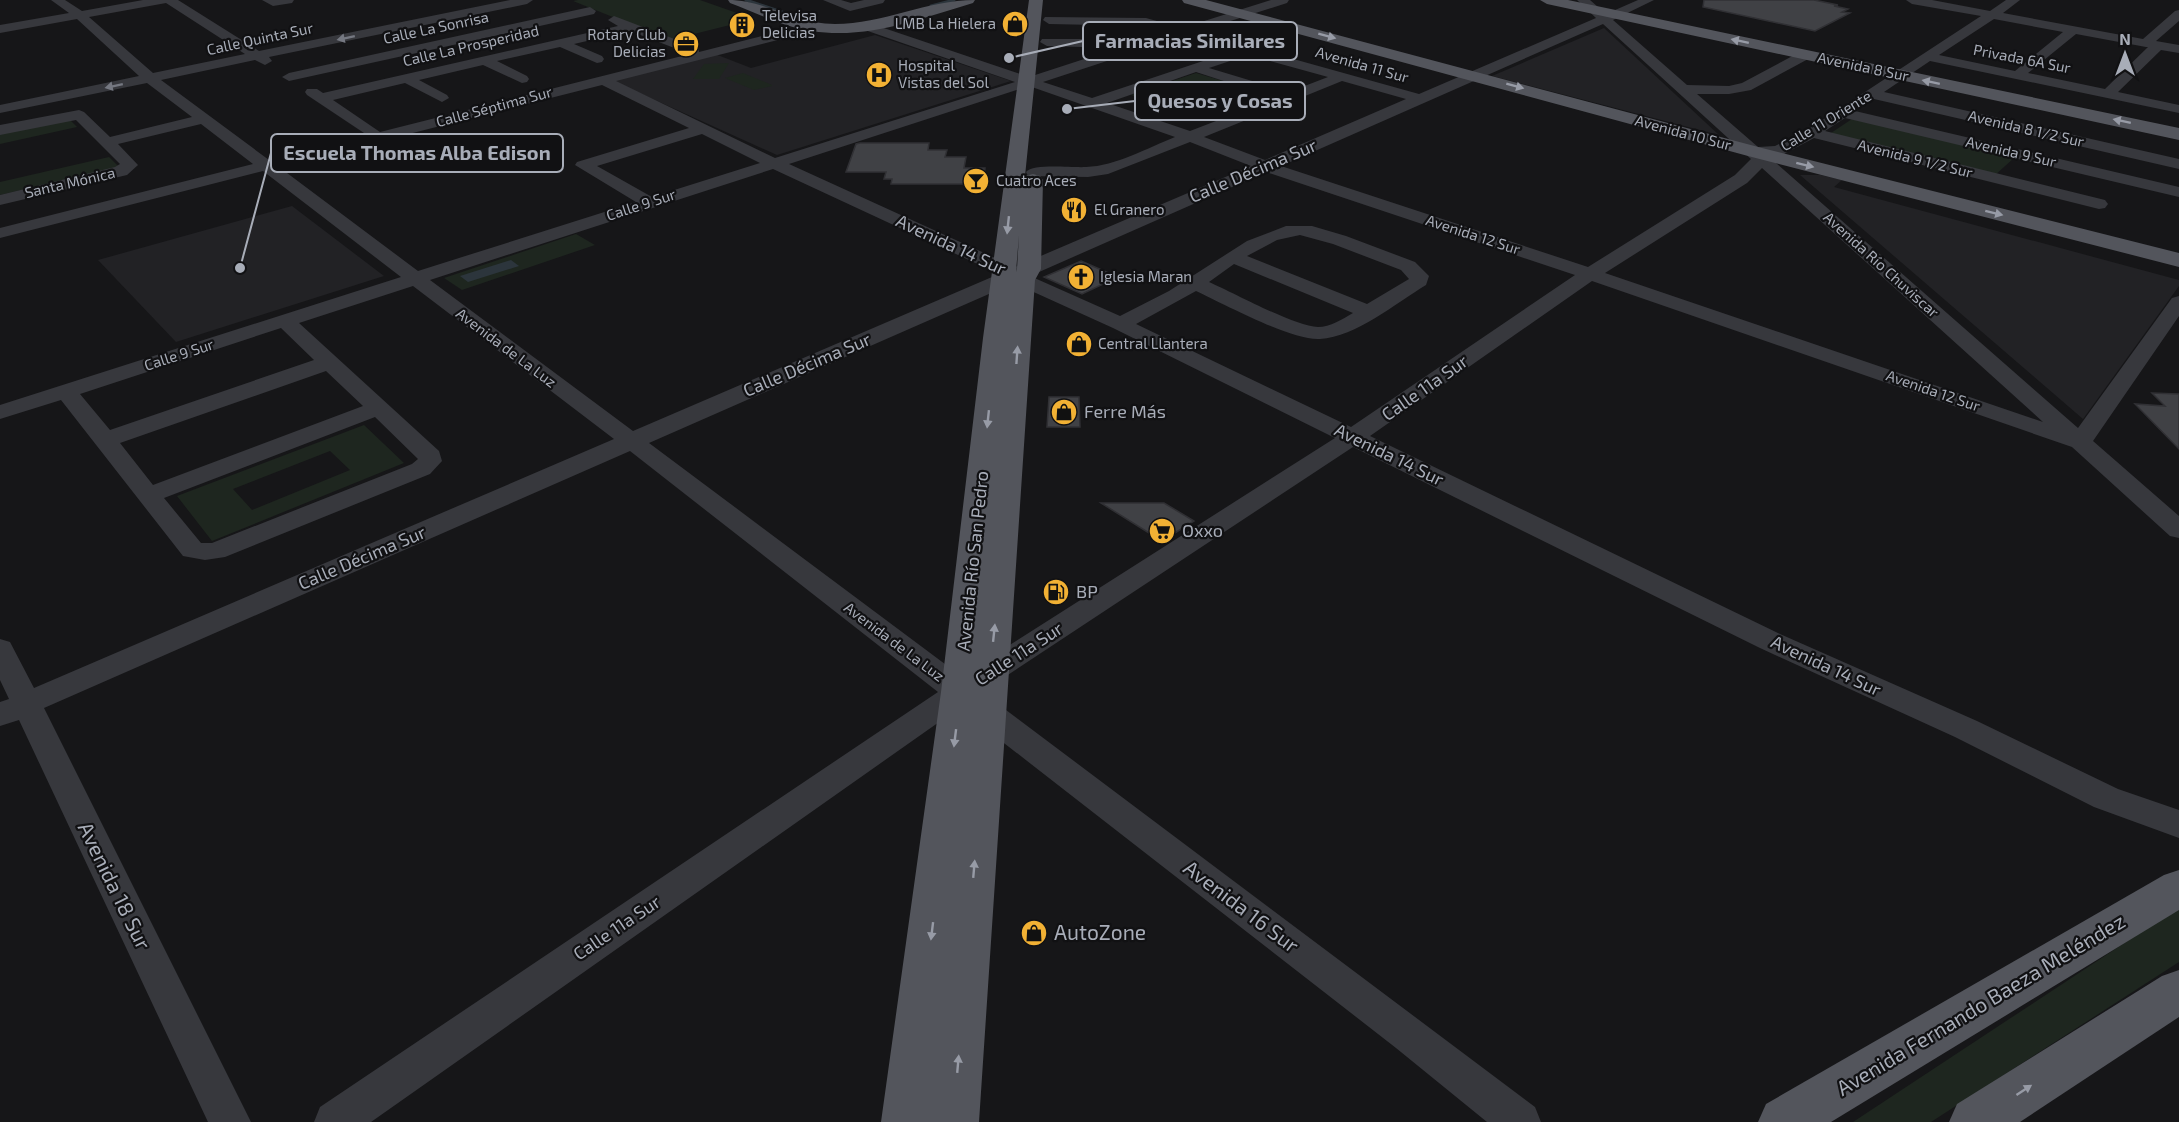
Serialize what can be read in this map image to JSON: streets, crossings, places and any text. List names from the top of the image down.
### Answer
{
  "streets": {
    "main road": [
      "Avenida 8 Sur",
      "Avenida 10 Sur",
      "Avenida Río San Pedro",
      "Avenida Fernando Baeza Meléndez"
    ],
    "street": [
      "Calle La Sonrisa",
      "Calle Quinta Sur",
      "Calle La Prosperidad",
      "Privada 6A Sur",
      "Avenida 11 Sur",
      "Calle Séptima Sur",
      "Calle 11 Oriente",
      "Avenida 8 1/2 Sur",
      "Avenida 9 Sur",
      "Avenida 9 1/2 Sur",
      "Calle Décima Sur",
      "Santa Mónica",
      "Calle 9 Sur",
      "Avenida 12 Sur",
      "Avenida 14 Sur",
      "Avenida Río Chuviscar",
      "Avenida de La Luz",
      "Calle 11a Sur",
      "Avenida 18 Sur",
      "Avenida 16 Sur"
    ]
  },
  "crossings": [
    ["Calle Quinta Sur", "Avenida de La Luz"],
    ["Calle La Prosperidad", "Avenida 14 Sur"],
    ["Privada 6A Sur", "Calle 11 Oriente"],
    ["Avenida 11 Sur", "Calle Décima Sur"],
    ["Avenida 11 Sur", "Calle 9 Sur"],
    ["Avenida 11 Sur", "Avenida Río San Pedro"],
    ["Avenida 8 Sur", "Calle 11 Oriente"],
    ["Avenida 8 Sur", "Calle Décima Sur"],
    ["Avenida 8 Sur", "Avenida Río Chuviscar"],
    ["Calle Séptima Sur", "Avenida 14 Sur"],
    ["Calle Séptima Sur", "Avenida de La Luz"],
    ["Calle 11 Oriente", "Avenida 8 1/2 Sur"],
    ["Calle 11 Oriente", "Avenida 10 Sur"],
    ["Calle 11 Oriente", "Avenida 9 Sur"],
    ["Calle 11 Oriente", "Avenida 9 1/2 Sur"],
    ["Calle 11 Oriente", "Avenida Río Chuviscar"],
    ["Calle 11 Oriente", "Calle 11a Sur"],
    ["Avenida 10 Sur", "Calle Décima Sur"],
    ["Avenida 10 Sur", "Calle 9 Sur"],
    ["Avenida 10 Sur", "Avenida Río Chuviscar"],
    ["Avenida 10 Sur", "Calle 11a Sur"],
    ["Calle Décima Sur", "Avenida 12 Sur"],
    ["Calle Décima Sur", "Avenida 14 Sur"],
    ["Calle Décima Sur", "Avenida Río Chuviscar"],
    ["Calle Décima Sur", "Avenida de La Luz"],
    ["Calle Décima Sur", "Avenida Río San Pedro"],
    ["Calle Décima Sur", "Avenida 18 Sur"],
    ["Calle 9 Sur", "Avenida 12 Sur"],
    ["Calle 9 Sur", "Avenida 14 Sur"],
    ["Calle 9 Sur", "Avenida de La Luz"],
    ["Calle 9 Sur", "Avenida Río San Pedro"],
    ["Avenida 12 Sur", "Avenida Río Chuviscar"],
    ["Avenida 12 Sur", "Calle 11a Sur"],
    ["Avenida 12 Sur", "Avenida Río San Pedro"],
    ["Avenida 14 Sur", "Calle 11a Sur"],
    ["Avenida 14 Sur", "Avenida Río San Pedro"],
    ["Avenida Río Chuviscar", "Calle 11a Sur"],
    ["Avenida de La Luz", "Calle 11a Sur"],
    ["Avenida de La Luz", "Avenida Río San Pedro"],
    ["Avenida de La Luz", "Avenida 16 Sur"],
    ["Calle 11a Sur", "Avenida Río San Pedro"],
    ["Calle 11a Sur", "Avenida 16 Sur"],
    ["Avenida Río San Pedro", "Avenida 16 Sur"]
  ],
  "one_way": ["Avenida 8 Sur", "Avenida 10 Sur"],
  "places": {
    "shop": [
      "LMB La Hielera",
      "Central Llantera",
      "Ferre Más",
      "AutoZone"
    ],
    "building": ["Televisa Delicias"],
    "office": ["Rotary Club Delicias"],
    "other": ["Farmacias Similares", "Quesos y Cosas", "Escuela Thomas Alba Edison"],
    "hospital": ["Hospital Vistas del Sol"],
    "bar": ["Cuatro Aces"],
    "restaurant": ["El Granero"],
    "church": ["Iglesia Maran"],
    "supermarket": ["Oxxo"],
    "fuel station": ["BP"]
  },
  "north": "top"
}
